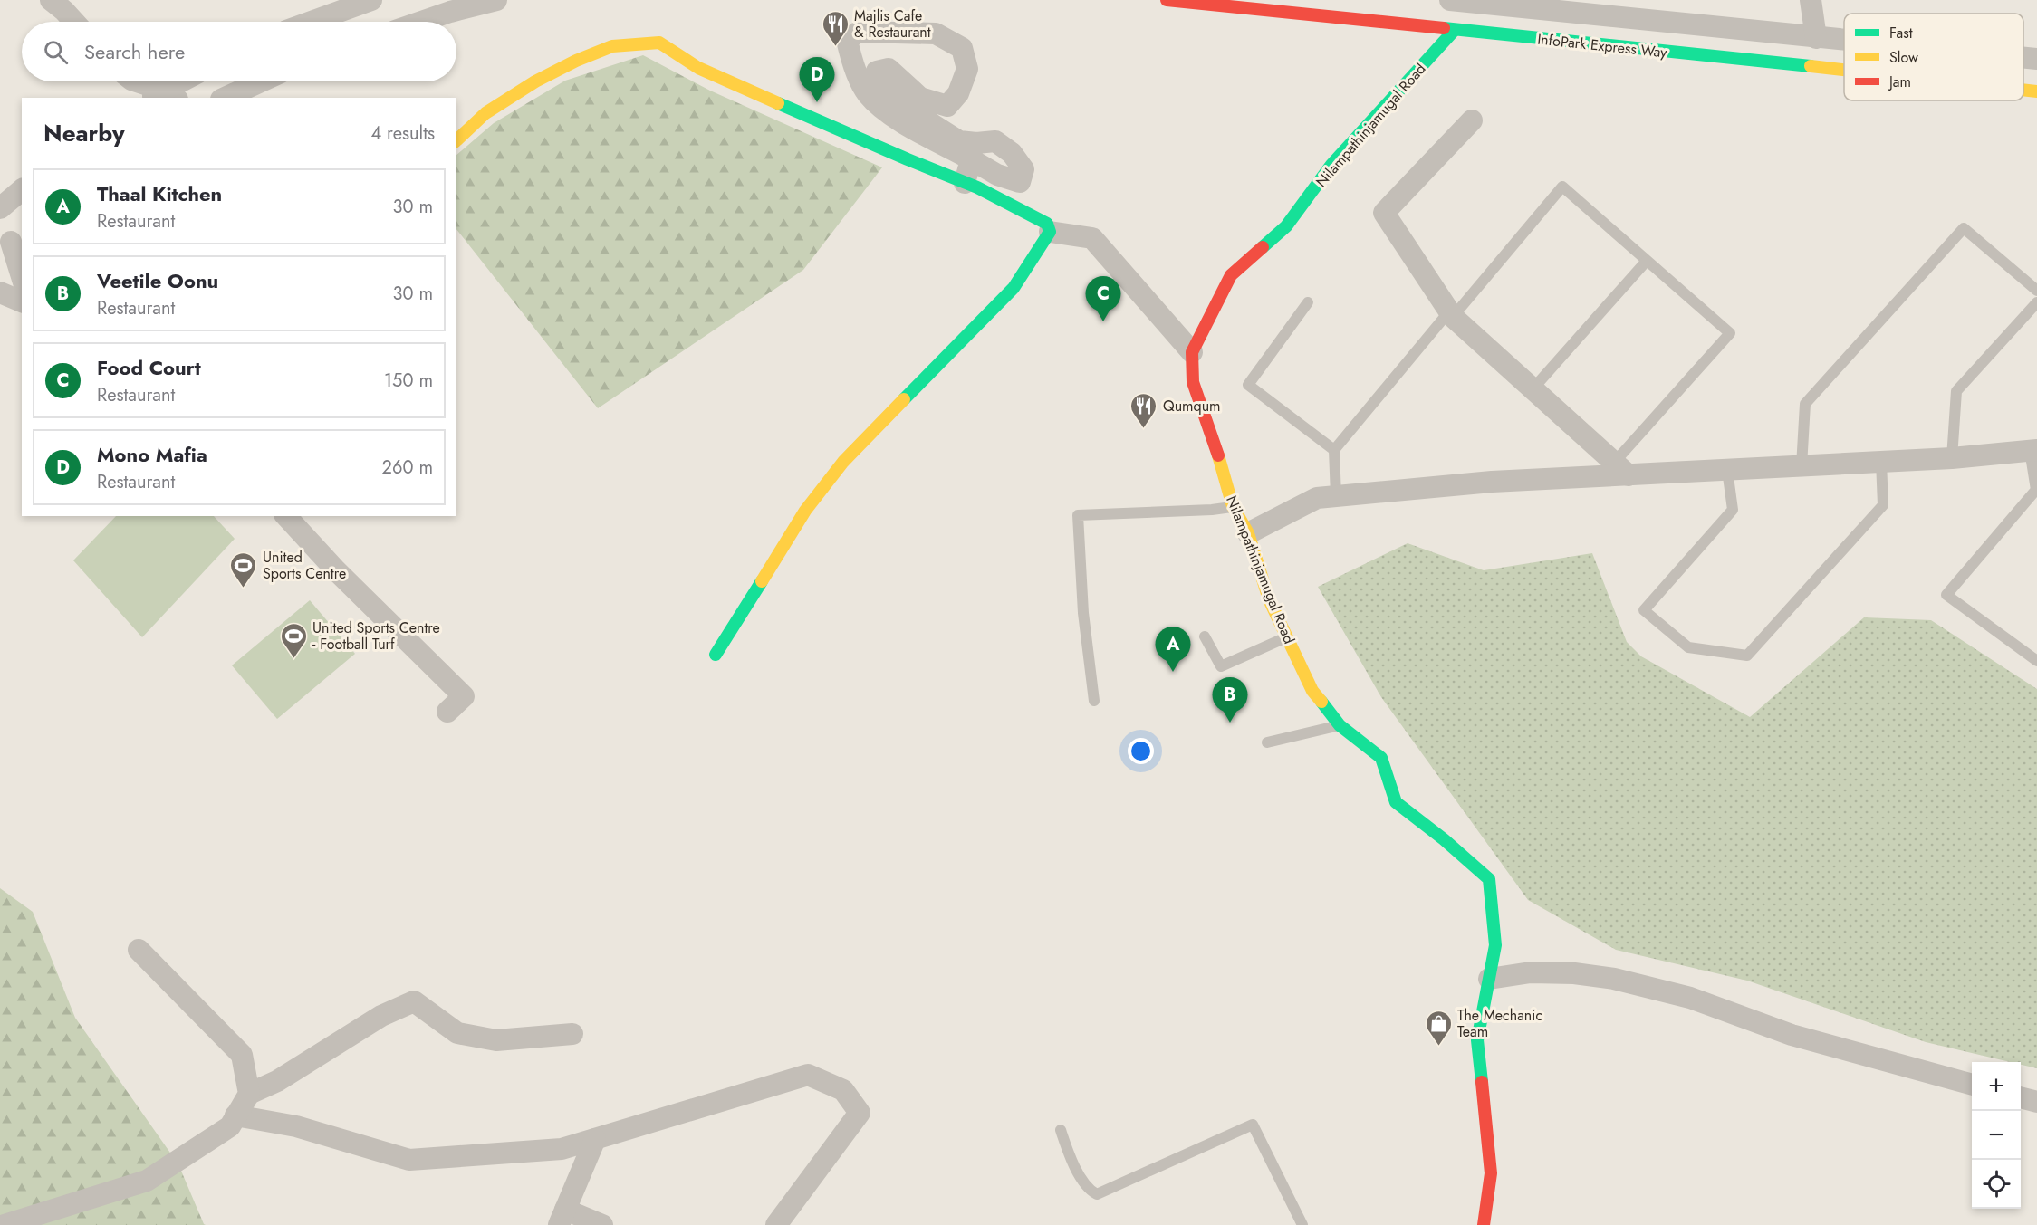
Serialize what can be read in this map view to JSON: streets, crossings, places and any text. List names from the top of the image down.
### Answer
{
  "streets": {
    "street": ["InfoPark Express Way", "Nilampathinjamugal Road"]
  },
  "crossings": [
    ["InfoPark Express Way", "Nilampathinjamugal Road"]
  ],
  "places": {
    "restaurant": ["Majlis Cafe & Restaurant", "Qumqum"],
    "sports": ["United Sports Centre", "United Sports Centre - Football Turf"],
    "shop": ["The Mechanic Team"]
  },
  "legend": ["Fast", "Slow", "Jam"],
  "page": {
    "search": "Search here",
    "pins": [
      "D",
      "C",
      "A",
      "B"
    ],
    "heading": ["Nearby", "4 results"],
    "list": [
      {
        "mark": "A",
        "name": "Thaal Kitchen",
        "note": "Restaurant",
        "value": "30 m"
      },
      {
        "mark": "B",
        "name": "Veetile Oonu",
        "note": "Restaurant",
        "value": "30 m"
      },
      {
        "mark": "C",
        "name": "Food Court",
        "note": "Restaurant",
        "value": "150 m"
      },
      {
        "mark": "D",
        "name": "Mono Mafia",
        "note": "Restaurant",
        "value": "260 m"
      }
    ],
    "map_buttons": ["+", "−"]
  }
}
